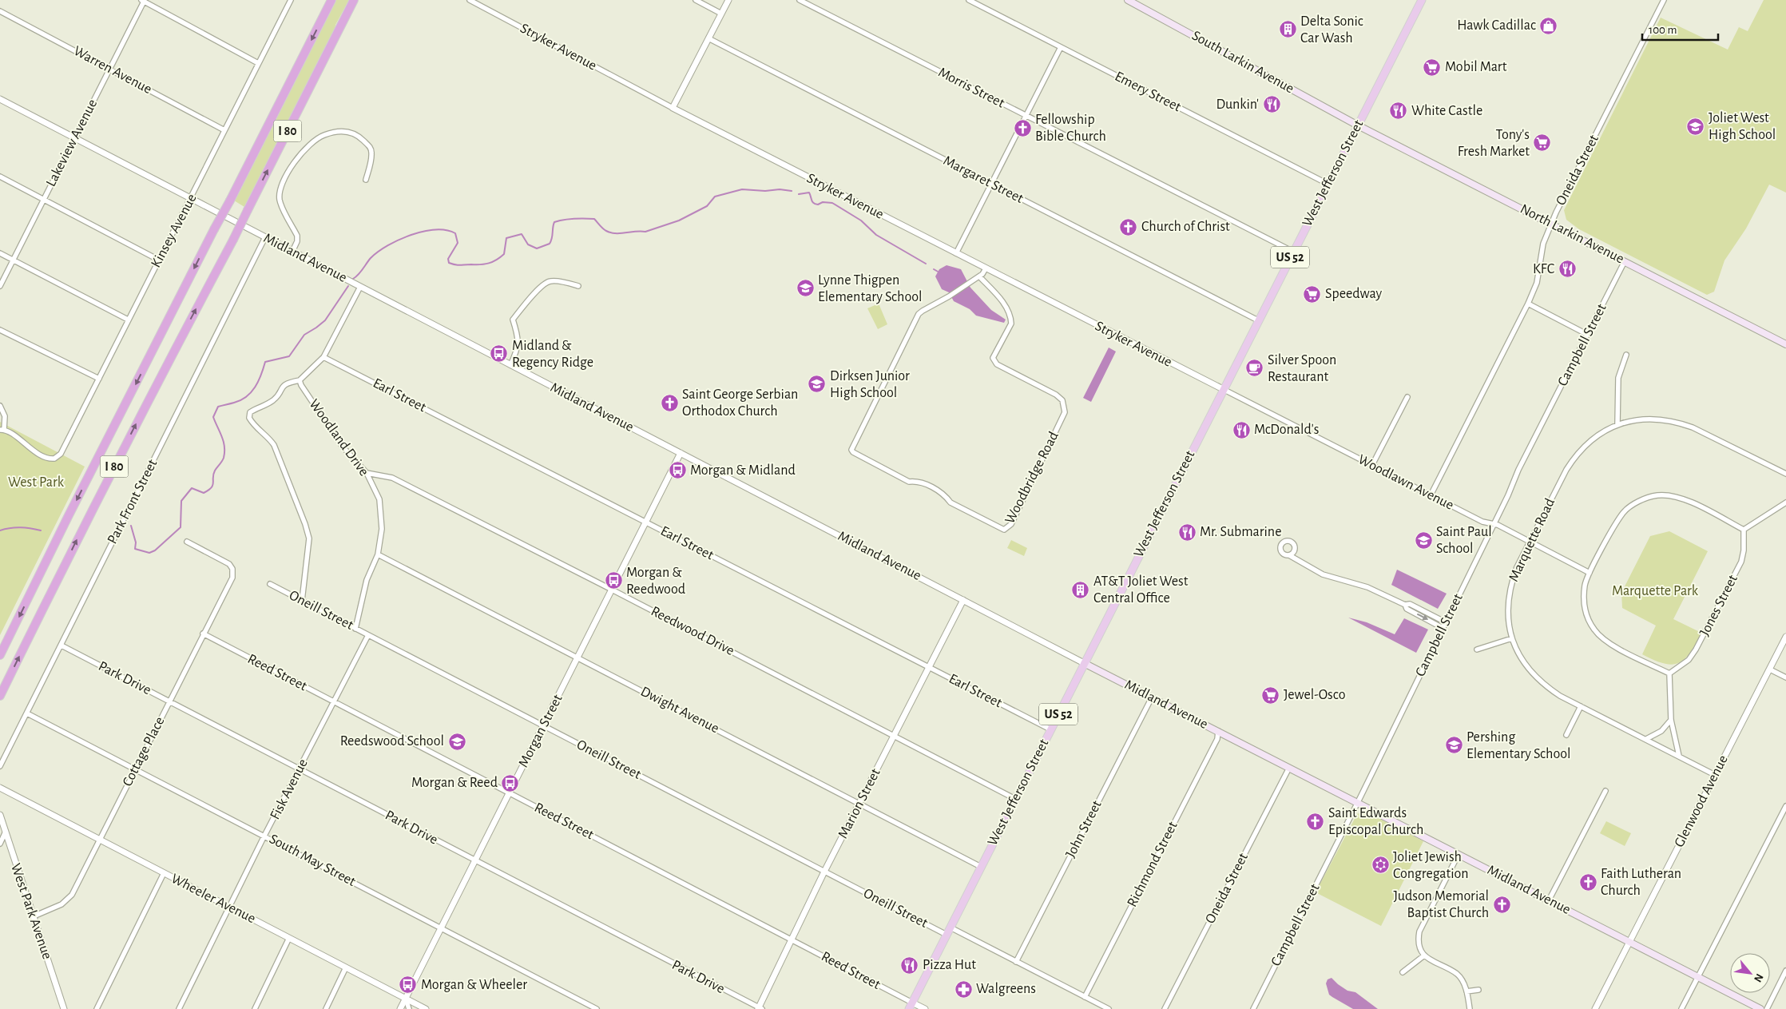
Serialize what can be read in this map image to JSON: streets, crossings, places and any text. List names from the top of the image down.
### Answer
{
  "streets": {
    "highway": ["I 80"],
    "main road": [
      "South Larkin Avenue",
      "West Jefferson Street",
      "North Larkin Avenue",
      "US 52",
      "Midland Avenue"
    ],
    "street": [
      "Stryker Avenue",
      "Warren Avenue",
      "Morris Street",
      "Emery Street",
      "Lakeview Avenue",
      "Oneida Street",
      "Margaret Street",
      "Kinsey Avenue",
      "Campbell Street",
      "Earl Street",
      "Woodland Drive",
      "Woodbridge Road",
      "Woodlawn Avenue",
      "Park Front Street",
      "Marquette Road",
      "Jones Street",
      "Oneill Street",
      "Reedwood Drive",
      "Reed Street",
      "Park Drive",
      "Dwight Avenue",
      "Morgan Street",
      "Cottage Place",
      "Fisk Avenue",
      "Glenwood Avenue",
      "Marion Street",
      "John Street",
      "South May Street",
      "Richmond Street",
      "Wheeler Avenue",
      "West Park Avenue"
    ]
  },
  "crossings": [
    ["Stryker Avenue", "West Jefferson Street"],
    ["Stryker Avenue", "Woodbridge Road"],
    ["Stryker Avenue", "Woodlawn Avenue"],
    ["South Larkin Avenue", "West Jefferson Street"],
    ["South Larkin Avenue", "North Larkin Avenue"],
    ["Warren Avenue", "Lakeview Avenue"],
    ["Warren Avenue", "Kinsey Avenue"],
    ["Morris Street", "West Jefferson Street"],
    ["Emery Street", "West Jefferson Street"],
    ["Lakeview Avenue", "Midland Avenue"],
    ["Oneida Street", "North Larkin Avenue"],
    ["Oneida Street", "Midland Avenue"],
    ["Oneida Street", "Woodlawn Avenue"],
    ["West Jefferson Street", "Margaret Street"],
    ["West Jefferson Street", "North Larkin Avenue"],
    ["West Jefferson Street", "Midland Avenue"],
    ["West Jefferson Street", "Earl Street"],
    ["West Jefferson Street", "Woodlawn Avenue"],
    ["West Jefferson Street", "Oneill Street"],
    ["West Jefferson Street", "Reedwood Drive"],
    ["West Jefferson Street", "Reed Street"],
    ["West Jefferson Street", "Dwight Avenue"],
    ["Kinsey Avenue", "Midland Avenue"],
    ["North Larkin Avenue", "Campbell Street"],
    ["Midland Avenue", "Campbell Street"],
    ["Midland Avenue", "Park Front Street"],
    ["Midland Avenue", "Morgan Street"],
    ["Midland Avenue", "Glenwood Avenue"],
    ["Midland Avenue", "Marion Street"],
    ["Midland Avenue", "John Street"],
    ["Midland Avenue", "Richmond Street"],
    ["Campbell Street", "Woodlawn Avenue"],
    ["Earl Street", "Morgan Street"],
    ["Earl Street", "Marion Street"],
    ["Woodland Drive", "Oneill Street"],
    ["Woodland Drive", "Reedwood Drive"],
    ["Woodland Drive", "Dwight Avenue"],
    ["Woodlawn Avenue", "Marquette Road"],
    ["Park Front Street", "Park Drive"],
    ["Park Front Street", "South May Street"],
    ["Marquette Road", "Glenwood Avenue"],
    ["Oneill Street", "Morgan Street"],
    ["Oneill Street", "Fisk Avenue"],
    ["Oneill Street", "Marion Street"],
    ["Reedwood Drive", "Morgan Street"],
    ["Reedwood Drive", "Marion Street"],
    ["Reed Street", "Morgan Street"],
    ["Reed Street", "Cottage Place"],
    ["Reed Street", "Fisk Avenue"],
    ["Reed Street", "Marion Street"],
    ["Park Drive", "Morgan Street"],
    ["Park Drive", "Cottage Place"],
    ["Park Drive", "Fisk Avenue"],
    ["Park Drive", "Marion Street"],
    ["Dwight Avenue", "Morgan Street"],
    ["Dwight Avenue", "Marion Street"],
    ["Morgan Street", "South May Street"],
    ["Morgan Street", "Wheeler Avenue"],
    ["Cottage Place", "South May Street"],
    ["Cottage Place", "Wheeler Avenue"],
    ["Cottage Place", "West Park Avenue"],
    ["Fisk Avenue", "South May Street"],
    ["Fisk Avenue", "Wheeler Avenue"]
  ],
  "parks": ["West Park", "Marquette Park"],
  "places": {
    "shop": ["Hawk Cadillac"],
    "building": ["Delta Sonic Car Wash", "AT&T Joliet West Central Office"],
    "supermarket": [
      "Mobil Mart",
      "Tony's Fresh Market",
      "Speedway",
      "Jewel-Osco"
    ],
    "restaurant": [
      "Dunkin'",
      "White Castle",
      "KFC",
      "McDonald's",
      "Mr. Submarine",
      "Pizza Hut"
    ],
    "school or university": [
      "Joliet West High School",
      "Lynne Thigpen Elementary School",
      "Dirksen Junior High School",
      "Saint Paul School",
      "Reedswood School",
      "Pershing Elementary School"
    ],
    "church": [
      "Fellowship Bible Church",
      "Church of Christ",
      "Saint George Serbian Orthodox Church",
      "Saint Edwards Episcopal Church",
      "Faith Lutheran Church",
      "Judson Memorial Baptist Church"
    ],
    "bus stop": [
      "Midland & Regency Ridge",
      "Morgan & Midland",
      "Morgan & Reedwood",
      "Morgan & Reed",
      "Morgan & Wheeler"
    ],
    "cafe": ["Silver Spoon Restaurant"],
    "synagogue": ["Joliet Jewish Congregation"],
    "pharmacy": ["Walgreens"]
  },
  "scale_bar": "100 m",
  "north": "bottom right"
}
